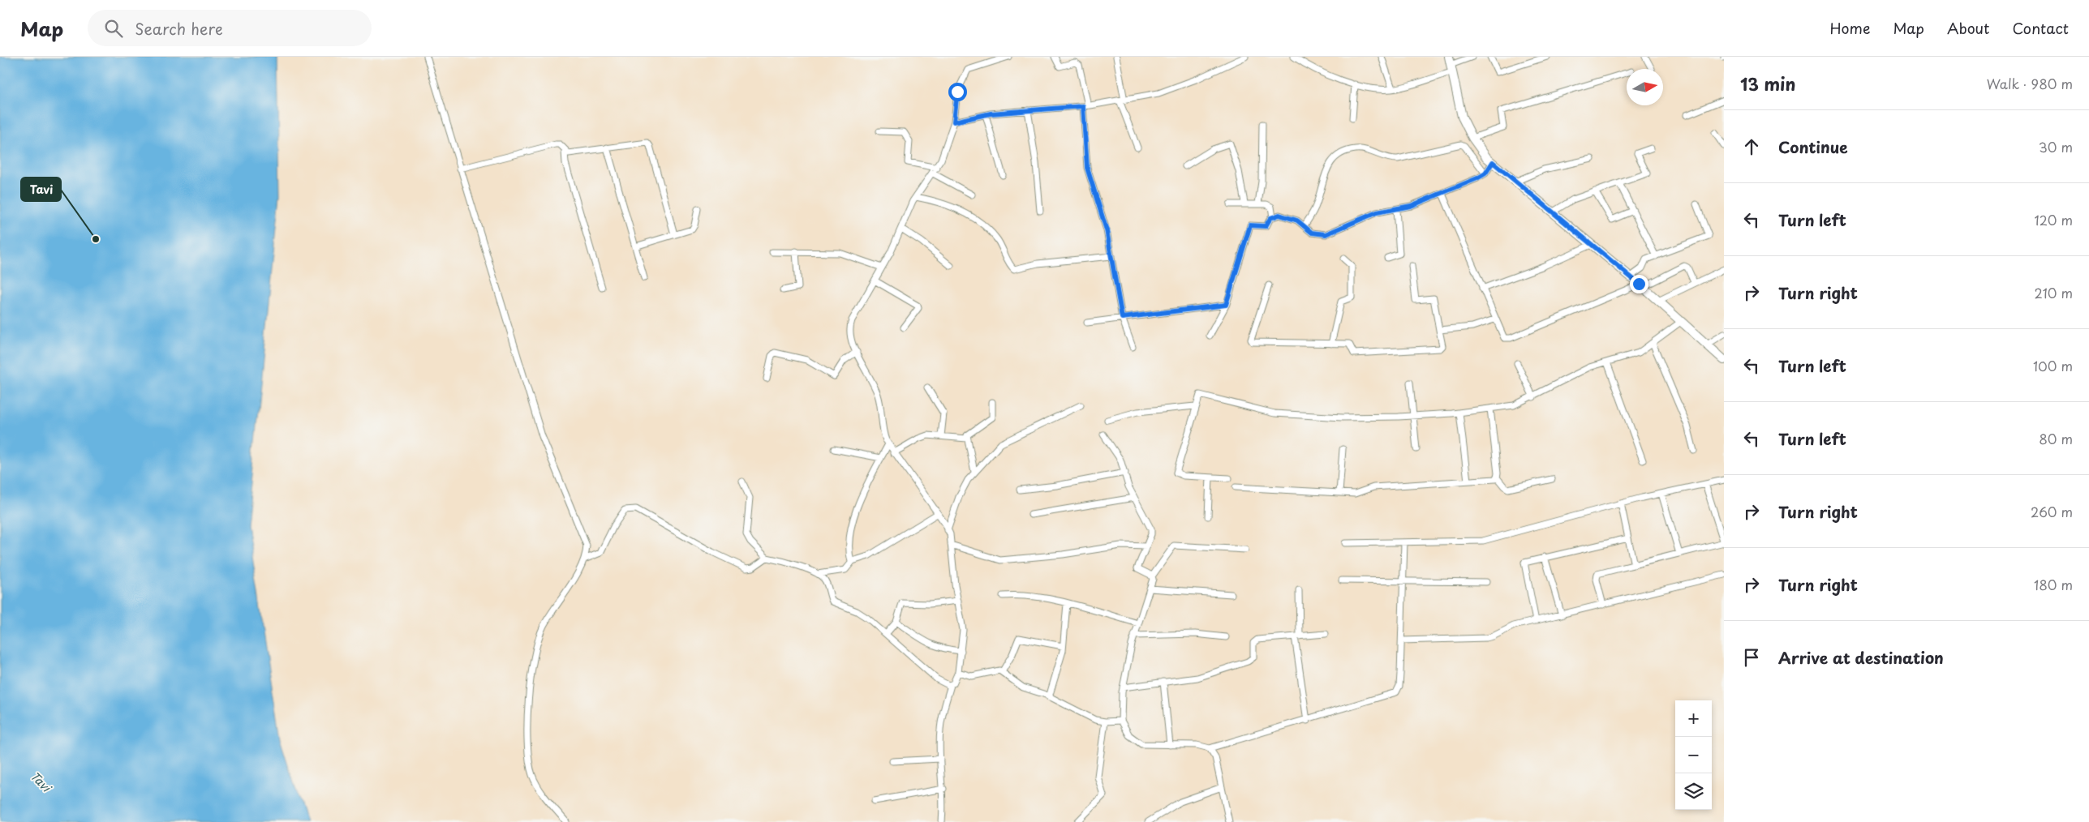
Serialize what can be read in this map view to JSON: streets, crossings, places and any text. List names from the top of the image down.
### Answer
{
  "water": ["Tavi"],
  "places": ["Tavi"],
  "north": "right",
  "page": {
    "header": "Map",
    "search": "Search here",
    "nav": [
      "Home",
      "Map",
      "About",
      "Contact"
    ],
    "heading": ["13 min", "Walk · 980 m"],
    "list": [
      ["Continue", "30 m"],
      ["Turn left", "120 m"],
      ["Turn right", "210 m"],
      ["Turn left", "100 m"],
      ["Turn left", "80 m"],
      ["Turn right", "260 m"],
      ["Turn right", "180 m"],
      "Arrive at destination"
    ],
    "map_buttons": ["+", "−"]
  }
}
